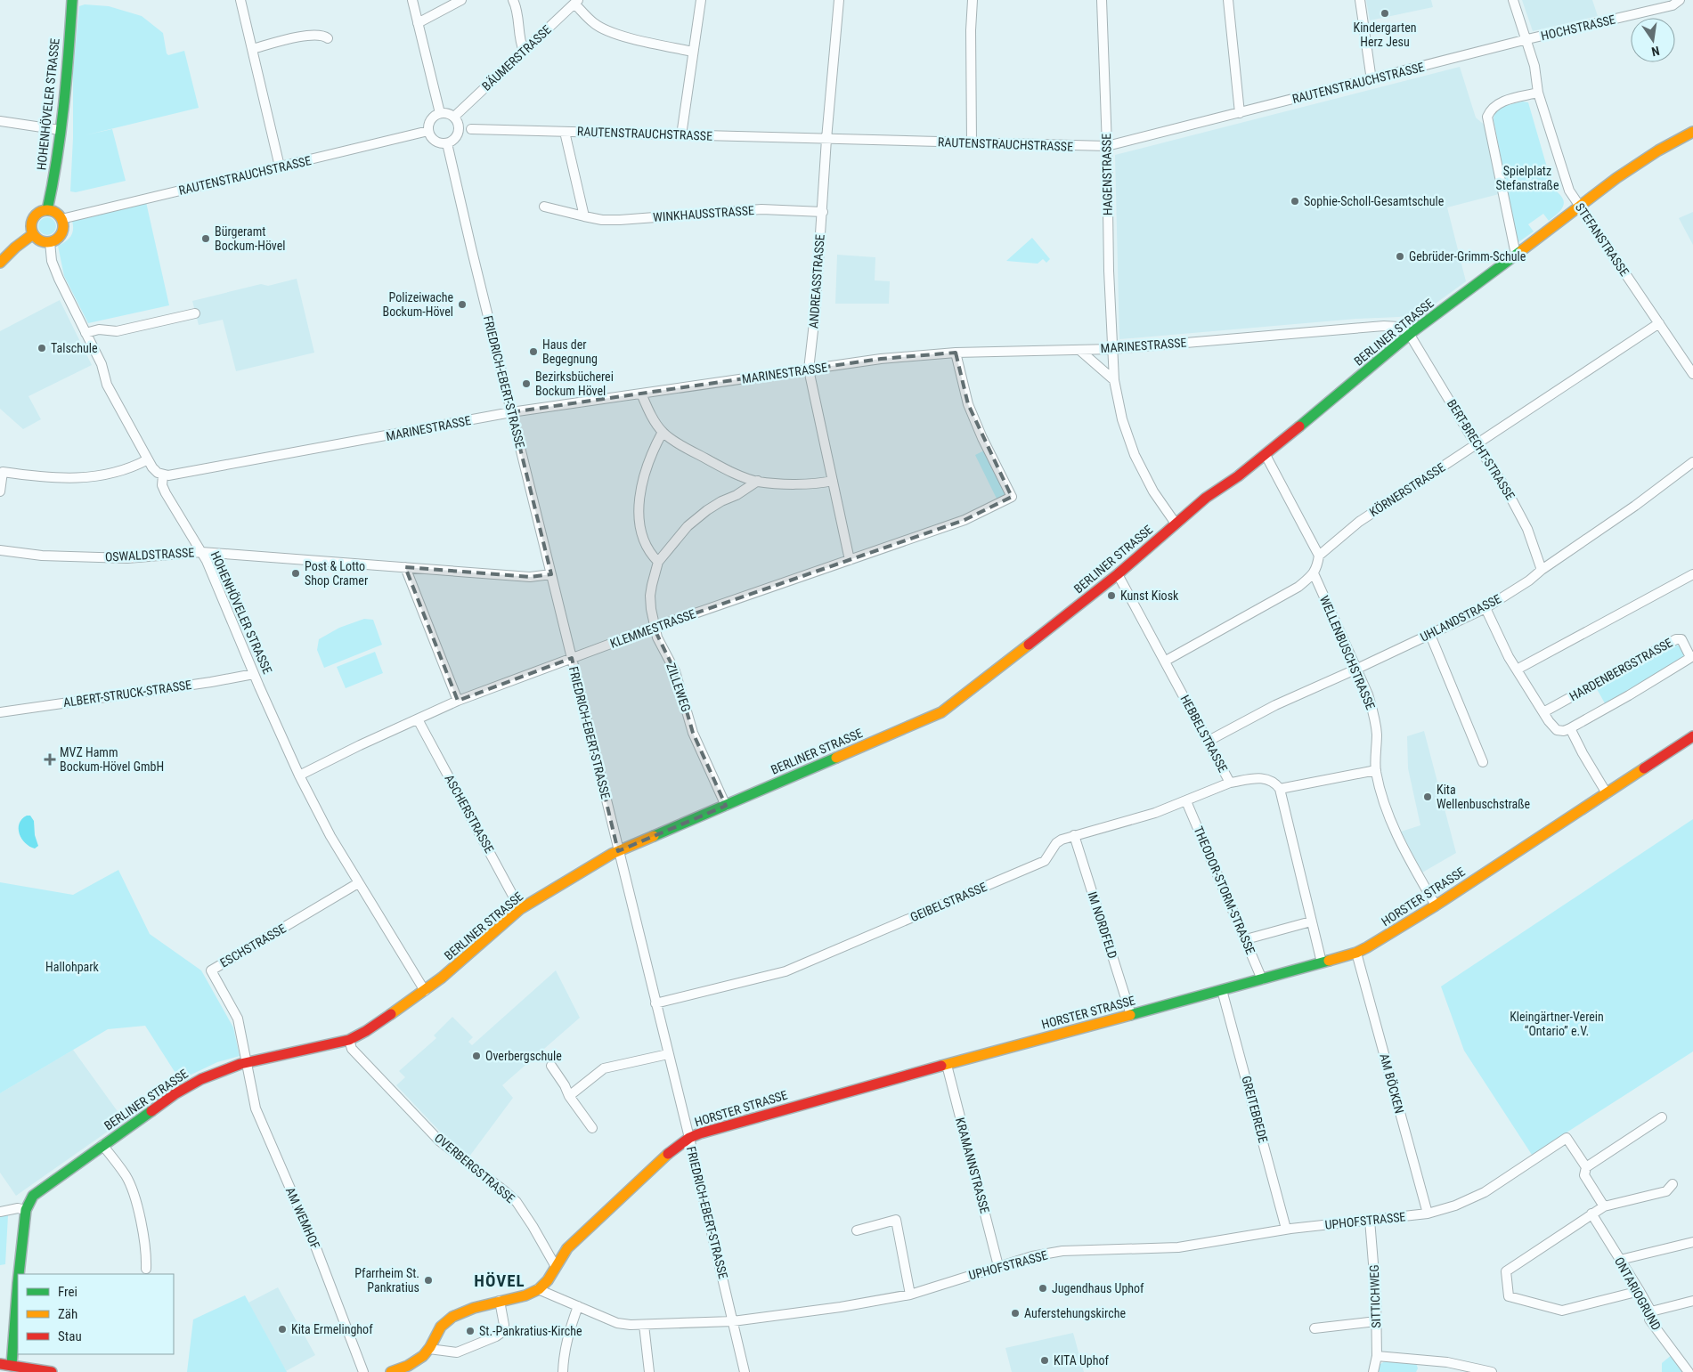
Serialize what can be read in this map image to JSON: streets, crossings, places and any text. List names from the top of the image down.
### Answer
{
  "streets": {
    "street": [
      "HOCHSTRASSE",
      "BÄUMERSTRASSE",
      "RAUTENSTRAUCHSTRASSE",
      "HOHENHÖVELER STRASSE",
      "HAGENSTRASSE",
      "WINKHAUSSTRASSE",
      "STEFANSTRASSE",
      "ANDREASSTRASSE",
      "BERLINER STRASSE",
      "MARINESTRASSE",
      "FRIEDRICH-EBERT-STRASSE",
      "BERT-BRECHT-STRASSE",
      "KÖRNERSTRASSE",
      "OSWALDSTRASSE",
      "UHLANDSTRASSE",
      "KLEMMESTRASSE",
      "WELLENBUSCHSTRASSE",
      "HARDENBERGSTRASSE",
      "ZILLEWEG",
      "ALBERT-STRUCK-STRASSE",
      "HEBBELSTRASSE",
      "ASCHERSTRASSE",
      "THEODOR-STORM-STRASSE",
      "HORSTER STRASSE",
      "GEIBELSTRASSE",
      "IM NORDFELD",
      "ESCHSTRASSE",
      "AM BÖCKEN",
      "GREITEBREDE",
      "KRAMANNSTRASSE",
      "OVERBERGSTRASSE",
      "AM WEMHOF",
      "UPHOFSTRASSE",
      "ONTARIOGRUND",
      "SITTICHWEG"
    ]
  },
  "crossings": [
    ["HOCHSTRASSE", "RAUTENSTRAUCHSTRASSE"],
    ["HOCHSTRASSE", "STEFANSTRASSE"],
    ["BÄUMERSTRASSE", "RAUTENSTRAUCHSTRASSE"],
    ["BÄUMERSTRASSE", "FRIEDRICH-EBERT-STRASSE"],
    ["RAUTENSTRAUCHSTRASSE", "HOHENHÖVELER STRASSE"],
    ["RAUTENSTRAUCHSTRASSE", "HAGENSTRASSE"],
    ["RAUTENSTRAUCHSTRASSE", "STEFANSTRASSE"],
    ["RAUTENSTRAUCHSTRASSE", "ANDREASSTRASSE"],
    ["RAUTENSTRAUCHSTRASSE", "FRIEDRICH-EBERT-STRASSE"],
    ["HOHENHÖVELER STRASSE", "BERLINER STRASSE"],
    ["HOHENHÖVELER STRASSE", "MARINESTRASSE"],
    ["HOHENHÖVELER STRASSE", "OSWALDSTRASSE"],
    ["HOHENHÖVELER STRASSE", "KLEMMESTRASSE"],
    ["HOHENHÖVELER STRASSE", "ALBERT-STRUCK-STRASSE"],
    ["HOHENHÖVELER STRASSE", "ESCHSTRASSE"],
    ["HAGENSTRASSE", "MARINESTRASSE"],
    ["WINKHAUSSTRASSE", "ANDREASSTRASSE"],
    ["STEFANSTRASSE", "BERLINER STRASSE"],
    ["STEFANSTRASSE", "KÖRNERSTRASSE"],
    ["ANDREASSTRASSE", "MARINESTRASSE"],
    ["ANDREASSTRASSE", "KLEMMESTRASSE"],
    ["BERLINER STRASSE", "MARINESTRASSE"],
    ["BERLINER STRASSE", "FRIEDRICH-EBERT-STRASSE"],
    ["BERLINER STRASSE", "BERT-BRECHT-STRASSE"],
    ["BERLINER STRASSE", "ZILLEWEG"],
    ["BERLINER STRASSE", "HEBBELSTRASSE"],
    ["BERLINER STRASSE", "ASCHERSTRASSE"],
    ["BERLINER STRASSE", "ESCHSTRASSE"],
    ["BERLINER STRASSE", "OVERBERGSTRASSE"],
    ["BERLINER STRASSE", "AM WEMHOF"],
    ["MARINESTRASSE", "FRIEDRICH-EBERT-STRASSE"],
    ["MARINESTRASSE", "BERT-BRECHT-STRASSE"],
    ["MARINESTRASSE", "KLEMMESTRASSE"],
    ["FRIEDRICH-EBERT-STRASSE", "OSWALDSTRASSE"],
    ["FRIEDRICH-EBERT-STRASSE", "KLEMMESTRASSE"],
    ["FRIEDRICH-EBERT-STRASSE", "HORSTER STRASSE"],
    ["FRIEDRICH-EBERT-STRASSE", "GEIBELSTRASSE"],
    ["FRIEDRICH-EBERT-STRASSE", "UPHOFSTRASSE"],
    ["BERT-BRECHT-STRASSE", "KÖRNERSTRASSE"],
    ["BERT-BRECHT-STRASSE", "UHLANDSTRASSE"],
    ["UHLANDSTRASSE", "WELLENBUSCHSTRASSE"],
    ["UHLANDSTRASSE", "HEBBELSTRASSE"],
    ["KLEMMESTRASSE", "ZILLEWEG"],
    ["KLEMMESTRASSE", "ASCHERSTRASSE"],
    ["WELLENBUSCHSTRASSE", "HORSTER STRASSE"],
    ["HEBBELSTRASSE", "GEIBELSTRASSE"],
    ["THEODOR-STORM-STRASSE", "HORSTER STRASSE"],
    ["THEODOR-STORM-STRASSE", "GEIBELSTRASSE"],
    ["HORSTER STRASSE", "IM NORDFELD"],
    ["HORSTER STRASSE", "AM BÖCKEN"],
    ["HORSTER STRASSE", "GREITEBREDE"],
    ["HORSTER STRASSE", "KRAMANNSTRASSE"],
    ["HORSTER STRASSE", "OVERBERGSTRASSE"],
    ["HORSTER STRASSE", "UPHOFSTRASSE"],
    ["GEIBELSTRASSE", "IM NORDFELD"],
    ["ESCHSTRASSE", "AM WEMHOF"],
    ["AM BÖCKEN", "UPHOFSTRASSE"],
    ["GREITEBREDE", "UPHOFSTRASSE"],
    ["KRAMANNSTRASSE", "UPHOFSTRASSE"],
    ["UPHOFSTRASSE", "SITTICHWEG"]
  ],
  "districts": ["HÖVEL"],
  "parks": ["Spielplatz Stefanstraße", "Hallohpark", "Kleingärtner-Verein “Ontario” e.V."],
  "places": {
    "other": [
      "Kindergarten Herz Jesu",
      "Sophie-Scholl-Gesamtschule",
      "Bürgeramt Bockum-Hövel",
      "Gebrüder-Grimm-Schule",
      "Polizeiwache Bockum-Hövel",
      "Talschule",
      "Haus der Begegnung",
      "Bezirksbücherei Bockum Hövel",
      "Post & Lotto Shop Cramer",
      "Kunst Kiosk",
      "Kita Wellenbuschstraße",
      "Overbergschule",
      "Pfarrheim St. Pankratius",
      "Jugendhaus Uphof",
      "Auferstehungskirche",
      "Kita Ermelinghof",
      "St.-Pankratius-Kirche",
      "KITA Uphof"
    ],
    "health": ["MVZ Hamm Bockum-Hövel GmbH"]
  },
  "legend": ["Frei", "Zäh", "Stau"],
  "north": "bottom"
}
